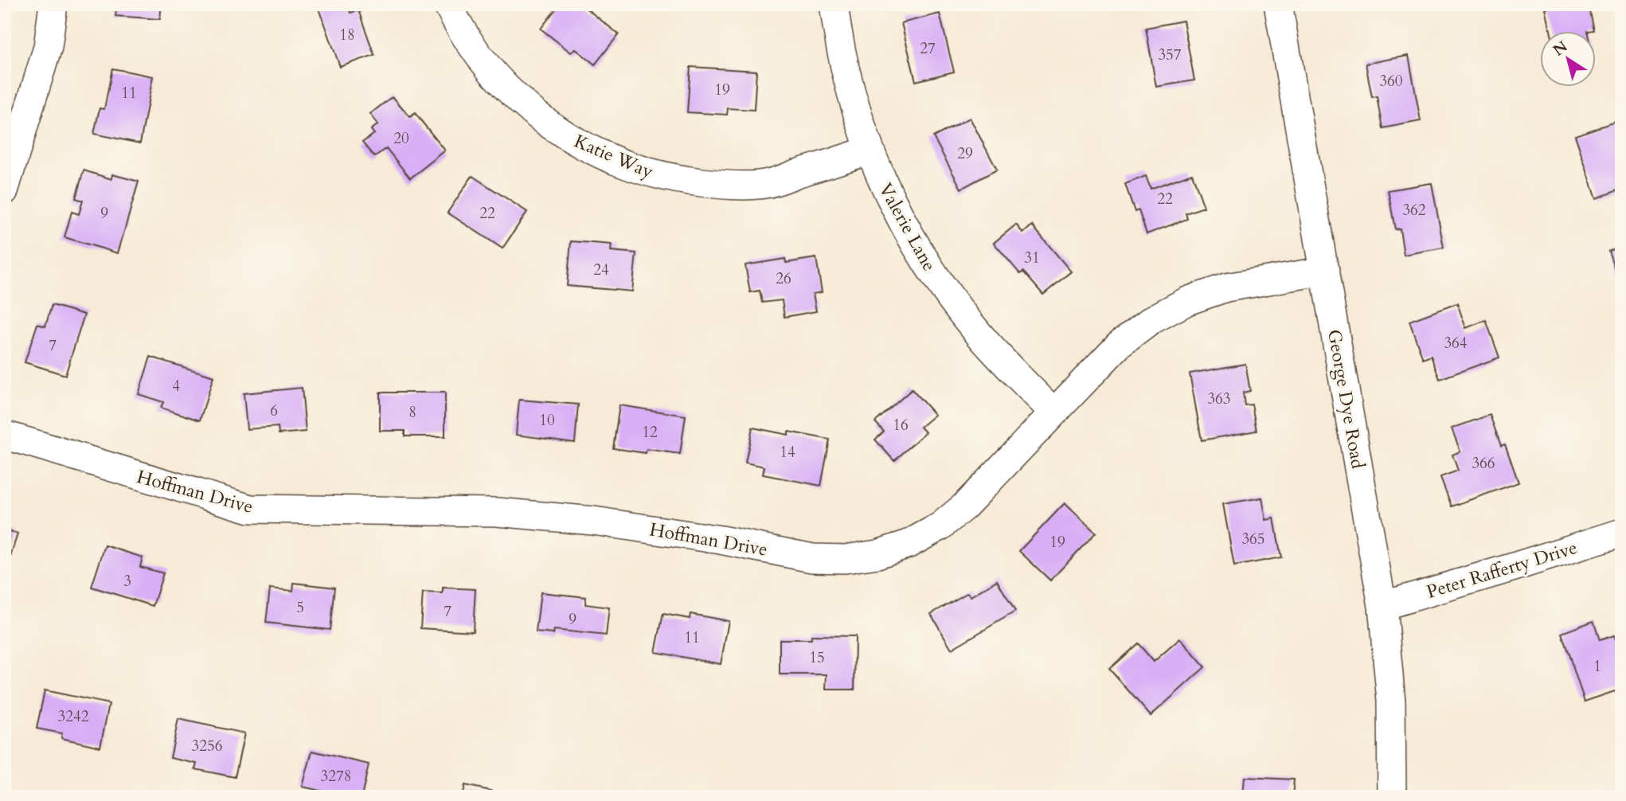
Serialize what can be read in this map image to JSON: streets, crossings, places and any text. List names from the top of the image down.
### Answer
{
  "streets": {
    "street": [
      "Katie Way",
      "Valerie Lane",
      "George Dye Road",
      "Hoffman Drive",
      "Peter Rafferty Drive"
    ]
  },
  "crossings": [
    ["Katie Way", "Valerie Lane"],
    ["Valerie Lane", "Hoffman Drive"],
    ["George Dye Road", "Hoffman Drive"],
    ["George Dye Road", "Peter Rafferty Drive"]
  ],
  "house_numbers": [
    "18",
    "27",
    "357",
    "360",
    "19",
    "11",
    "20",
    "29",
    "22",
    "362",
    "9",
    "22",
    "31",
    "24",
    "26",
    "364",
    "7",
    "4",
    "363",
    "6",
    "8",
    "10",
    "16",
    "12",
    "14",
    "366",
    "365",
    "19",
    "3",
    "5",
    "7",
    "9",
    "11",
    "15",
    "1",
    "3242",
    "3256",
    "3278"
  ],
  "north": "top left"
}
